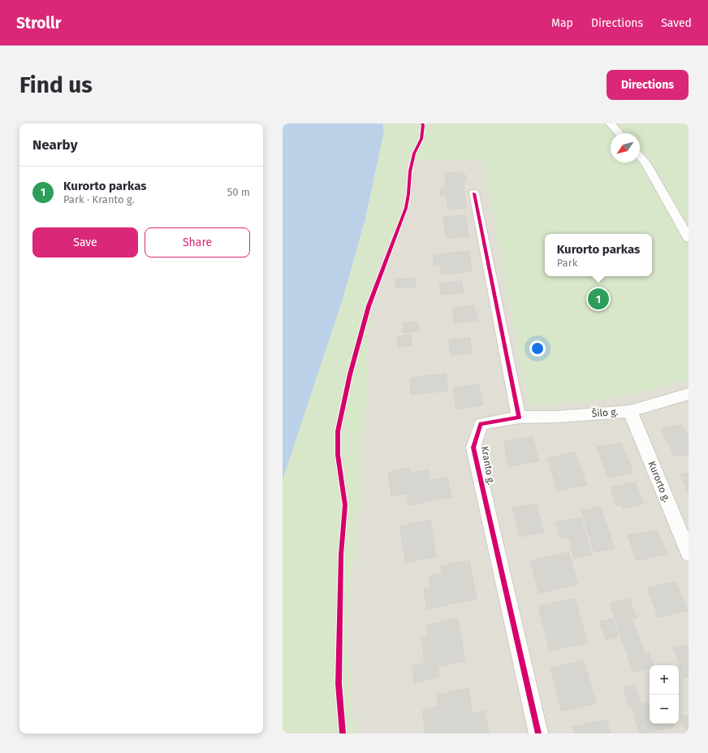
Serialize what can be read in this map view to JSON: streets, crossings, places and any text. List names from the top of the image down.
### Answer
{
  "streets": {
    "street": ["Šilo g.", "Kranto g.", "Kurorto g."]
  },
  "crossings": [
    ["Šilo g.", "Kranto g."],
    ["Šilo g.", "Kurorto g."]
  ],
  "north": "bottom left",
  "page": {
    "header": "Strollr",
    "nav": ["Map", "Directions", "Saved"],
    "buttons": [
      "Directions",
      ["Save", "Share"]
    ],
    "title": "Find us",
    "heading": "Nearby",
    "list": [
      {
        "mark": "1",
        "name": "Kurorto parkas",
        "note": "Park · Kranto g.",
        "value": "50 m"
      }
    ],
    "popup": ["Kurorto parkas", "Park"],
    "pins": "1",
    "map_buttons": ["+", "−"]
  }
}
